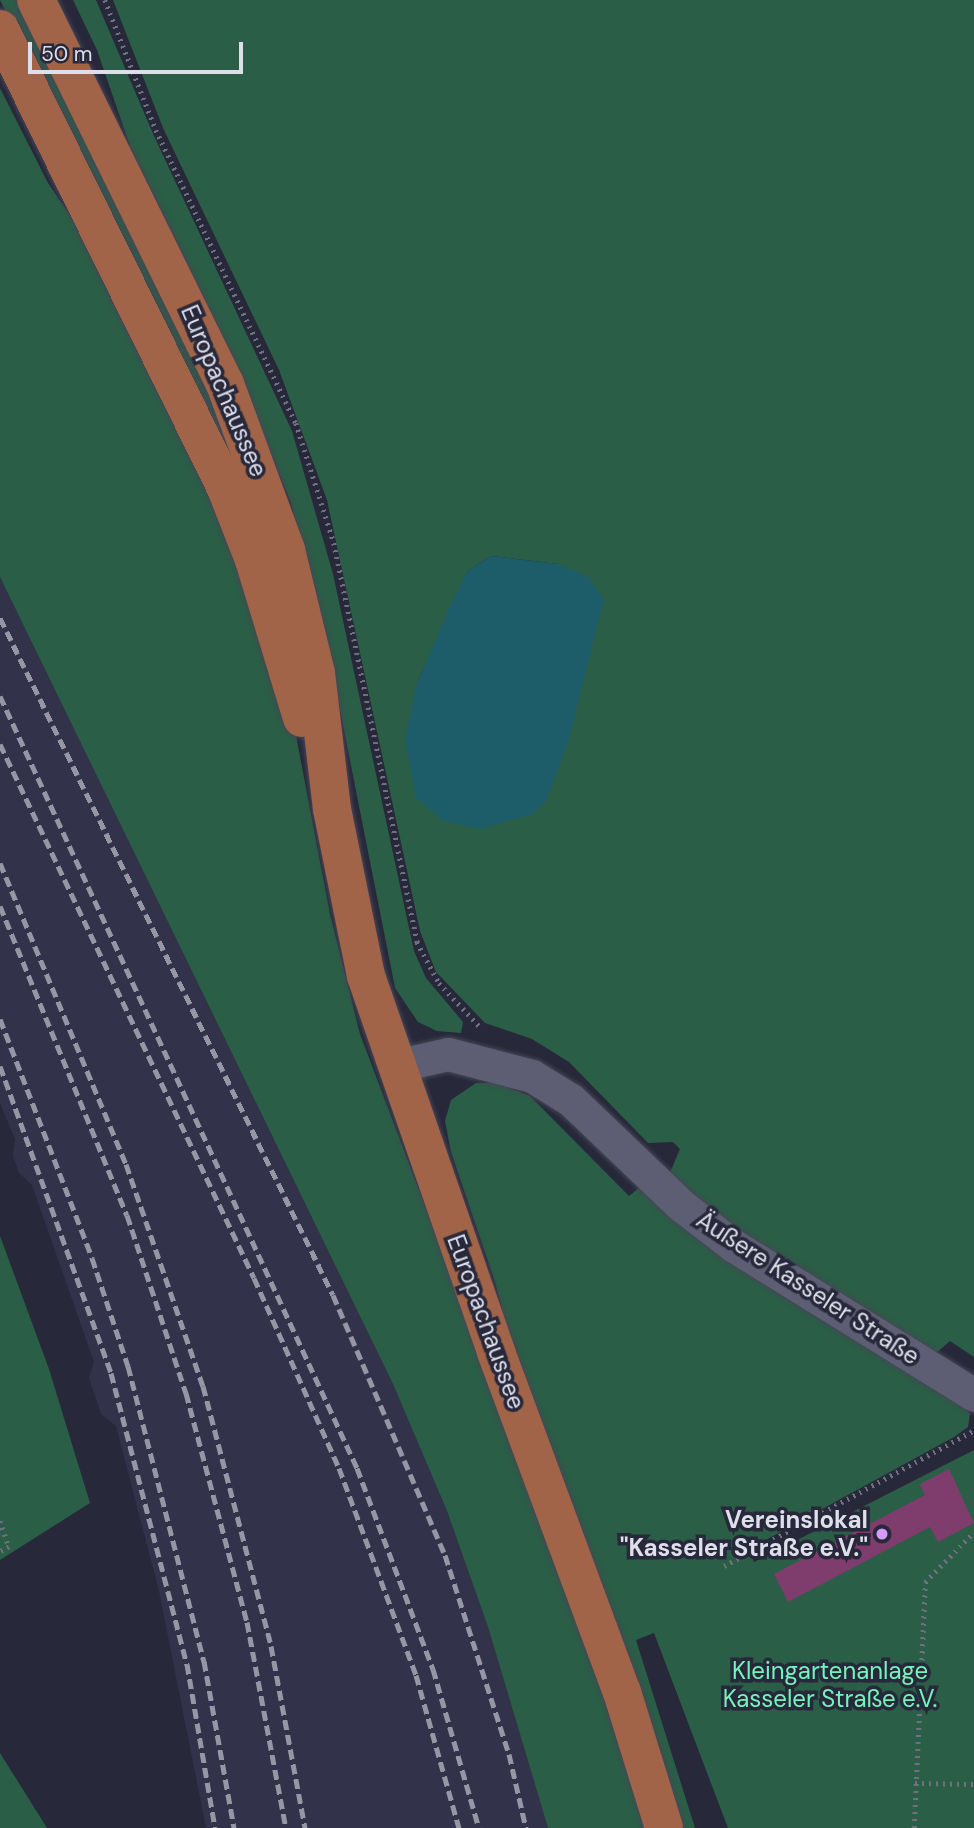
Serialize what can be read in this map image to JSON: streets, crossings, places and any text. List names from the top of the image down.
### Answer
{
  "streets": {
    "main road": ["Europachaussee"],
    "street": ["Äußere Kasseler Straße"]
  },
  "crossings": [
    ["Europachaussee", "Äußere Kasseler Straße"]
  ],
  "parks": ["Kleingartenanlage Kasseler Straße e.V."],
  "places": ["Vereinslokal \"Kasseler Straße e.V.\""],
  "scale_bar": "50 m"
}
